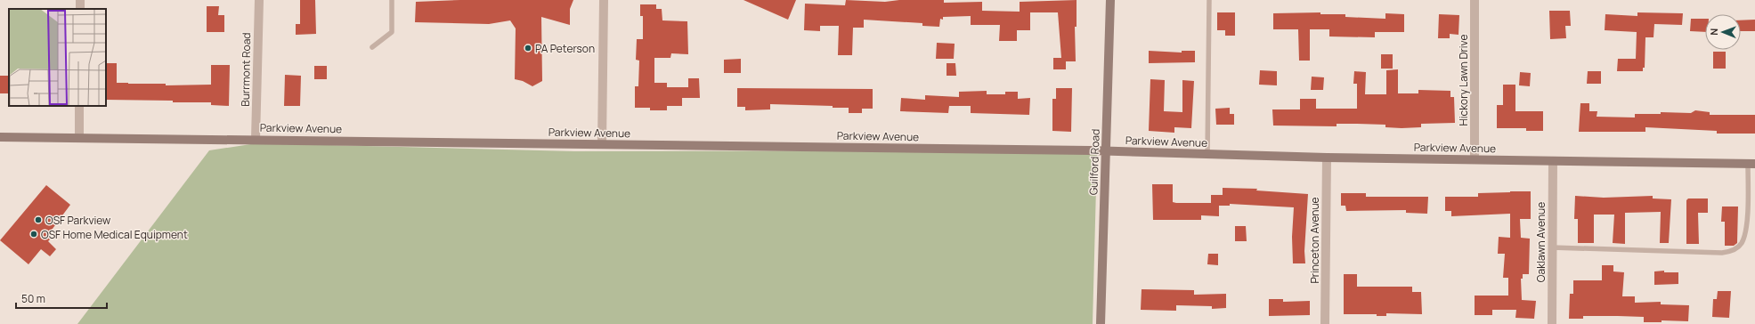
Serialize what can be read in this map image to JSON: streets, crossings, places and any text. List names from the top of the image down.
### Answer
{
  "streets": {
    "street": [
      "Burrmont Road",
      "Hickory Lawn Drive",
      "Parkview Avenue",
      "Guilford Road",
      "Princeton Avenue",
      "Oaklawn Avenue"
    ]
  },
  "crossings": [
    ["Burrmont Road", "Parkview Avenue"],
    ["Hickory Lawn Drive", "Parkview Avenue"],
    ["Parkview Avenue", "Guilford Road"],
    ["Parkview Avenue", "Princeton Avenue"],
    ["Parkview Avenue", "Oaklawn Avenue"]
  ],
  "places": ["PA Peterson", "OSF Parkview", "OSF Home Medical Equipment"],
  "scale_bar": "50 m",
  "north": "left"
}
